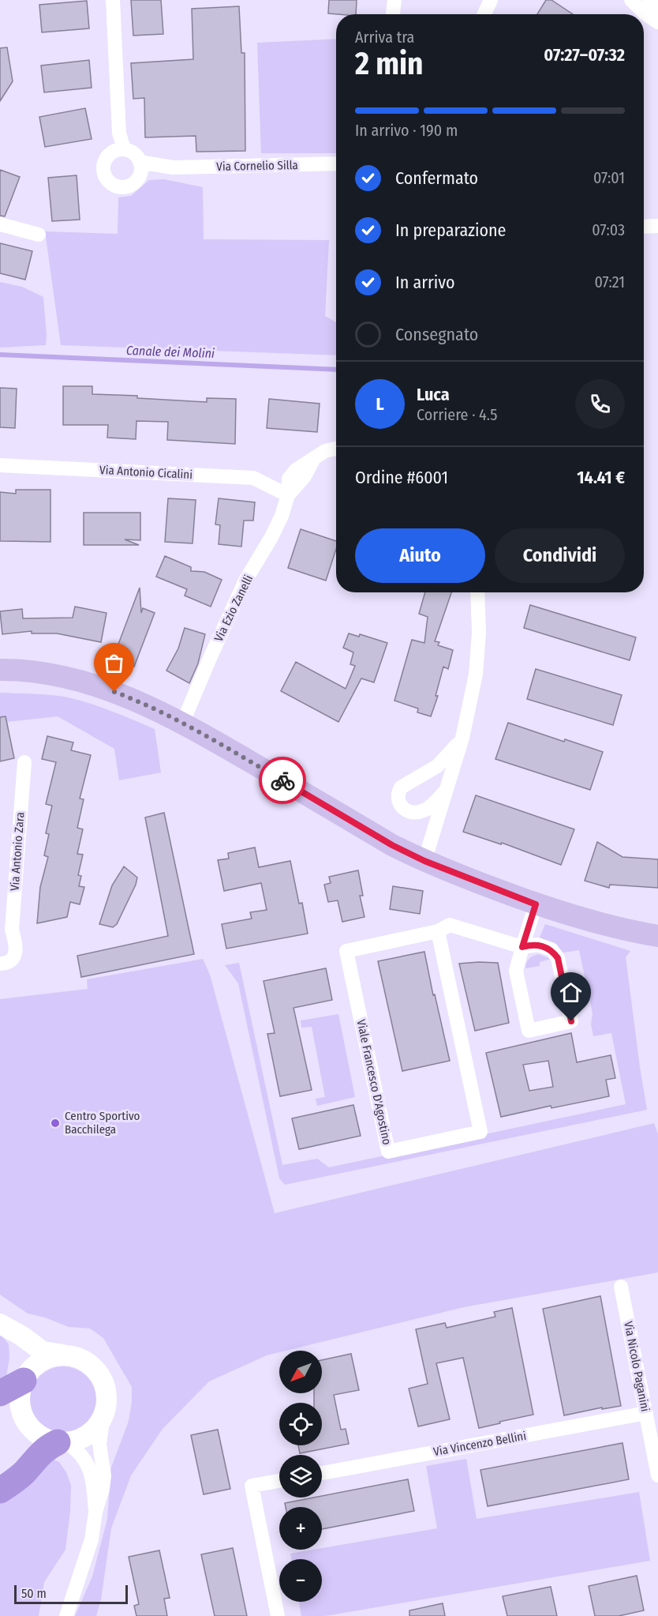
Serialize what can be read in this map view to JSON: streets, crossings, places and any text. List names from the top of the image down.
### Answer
{
  "streets": {
    "street": [
      "Via Cornelio Silla",
      "Via Antonio Cicalini",
      "Via Ezio Zanelli",
      "Via Antonio Zara",
      "Viale Francesco D'Agostino",
      "Via Nicolo Paganini",
      "Via Vincenzo Bellini"
    ]
  },
  "crossings": [
    ["Via Antonio Cicalini", "Via Ezio Zanelli"],
    ["Via Nicolo Paganini", "Via Vincenzo Bellini"]
  ],
  "water": ["Canale dei Molini"],
  "places": ["Centro Sportivo Bacchilega"],
  "scale_bar": "50 m",
  "north": "bottom left",
  "page": {
    "heading": ["2 min", "Arriva tra", "07:27–07:32"],
    "panel": [
      "Luca",
      "Corriere · 4.5",
      "Ordine #6001",
      "14.41 €"
    ],
    "bar": "In arrivo · 190 m",
    "list": [
      ["Confermato", "07:01"],
      ["In preparazione", "07:03"],
      ["In arrivo", "07:21"],
      "Consegnato"
    ],
    "round": "L",
    "buttons": ["Aiuto", "Condividi"],
    "map_buttons": ["+", "−"],
    "scale": "50 m"
  }
}
